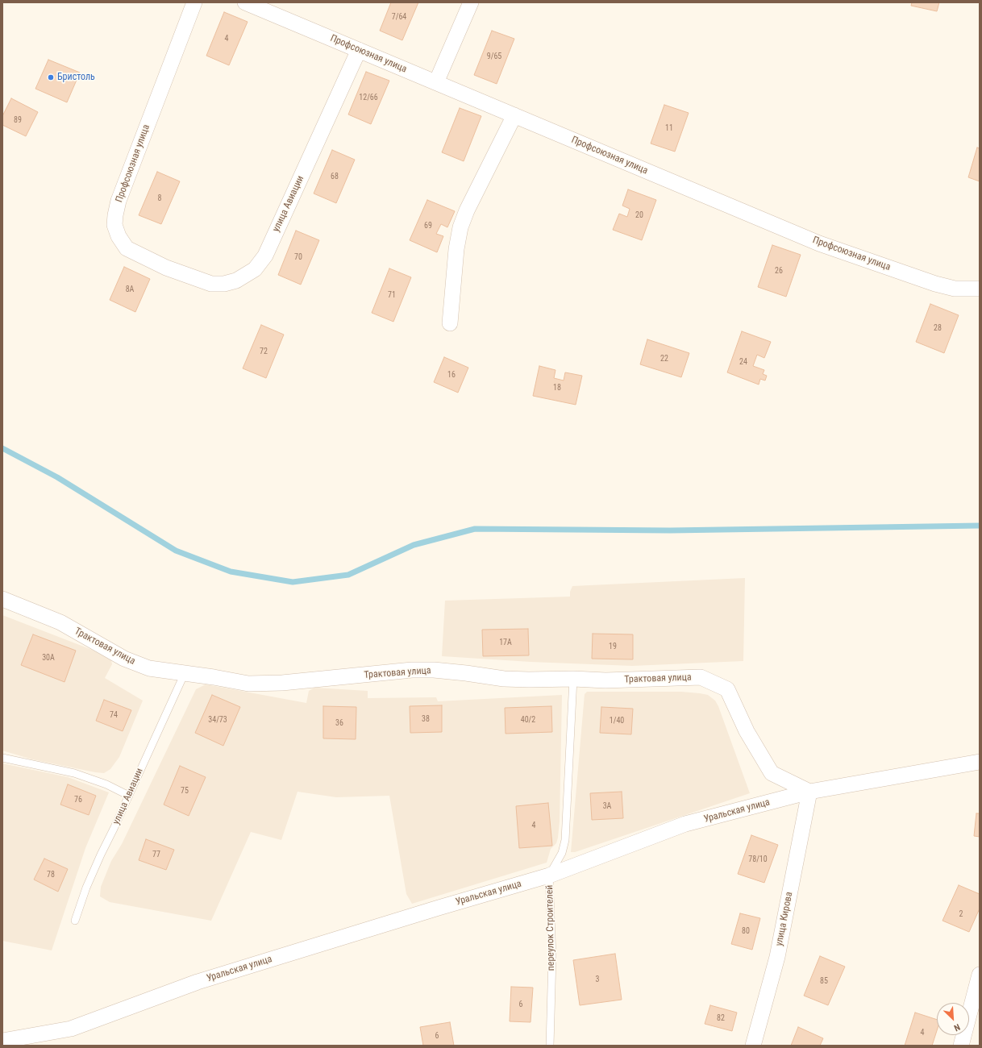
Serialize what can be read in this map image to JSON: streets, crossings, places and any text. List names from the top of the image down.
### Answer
{
  "streets": {
    "street": [
      "Профсоюзная улица",
      "улица Авиации",
      "Трактовая улица",
      "Уральская улица",
      "улица Кирова"
    ],
    "lane": ["переулок Строителей"]
  },
  "crossings": [
    ["Профсоюзная улица", "улица Авиации"],
    ["улица Авиации", "Трактовая улица"],
    ["Трактовая улица", "Уральская улица"],
    ["Трактовая улица", "улица Кирова"],
    ["Трактовая улица", "переулок Строителей"],
    ["Уральская улица", "улица Кирова"],
    ["Уральская улица", "переулок Строителей"]
  ],
  "places": ["Бристоль"],
  "house_numbers": [
    "7/64",
    "4",
    "9/65",
    "12/66",
    "89",
    "11",
    "68",
    "8",
    "20",
    "69",
    "70",
    "26",
    "8А",
    "71",
    "28",
    "72",
    "22",
    "24",
    "16",
    "18",
    "17А",
    "19",
    "30А",
    "74",
    "38",
    "34/73",
    "40/2",
    "1/40",
    "36",
    "75",
    "76",
    "3А",
    "4",
    "77",
    "78/10",
    "78",
    "2",
    "80",
    "3",
    "85",
    "6",
    "82",
    "4",
    "6"
  ],
  "north": "bottom right"
}
